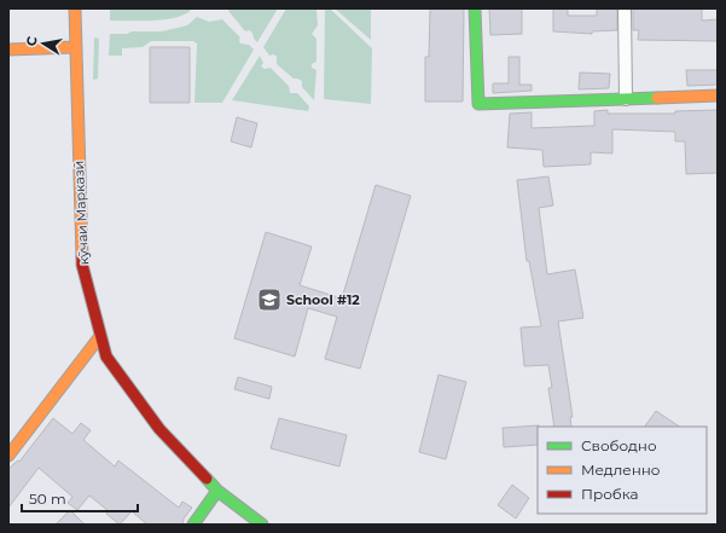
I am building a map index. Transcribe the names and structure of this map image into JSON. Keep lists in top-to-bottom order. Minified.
{"streets":{"street":["кӯчаи Марказӣ"]},"places":{"school or university":["School #12"]},"legend":["Свободно","Медленно","Пробка"],"scale_bar":"50 m","north":"left"}
